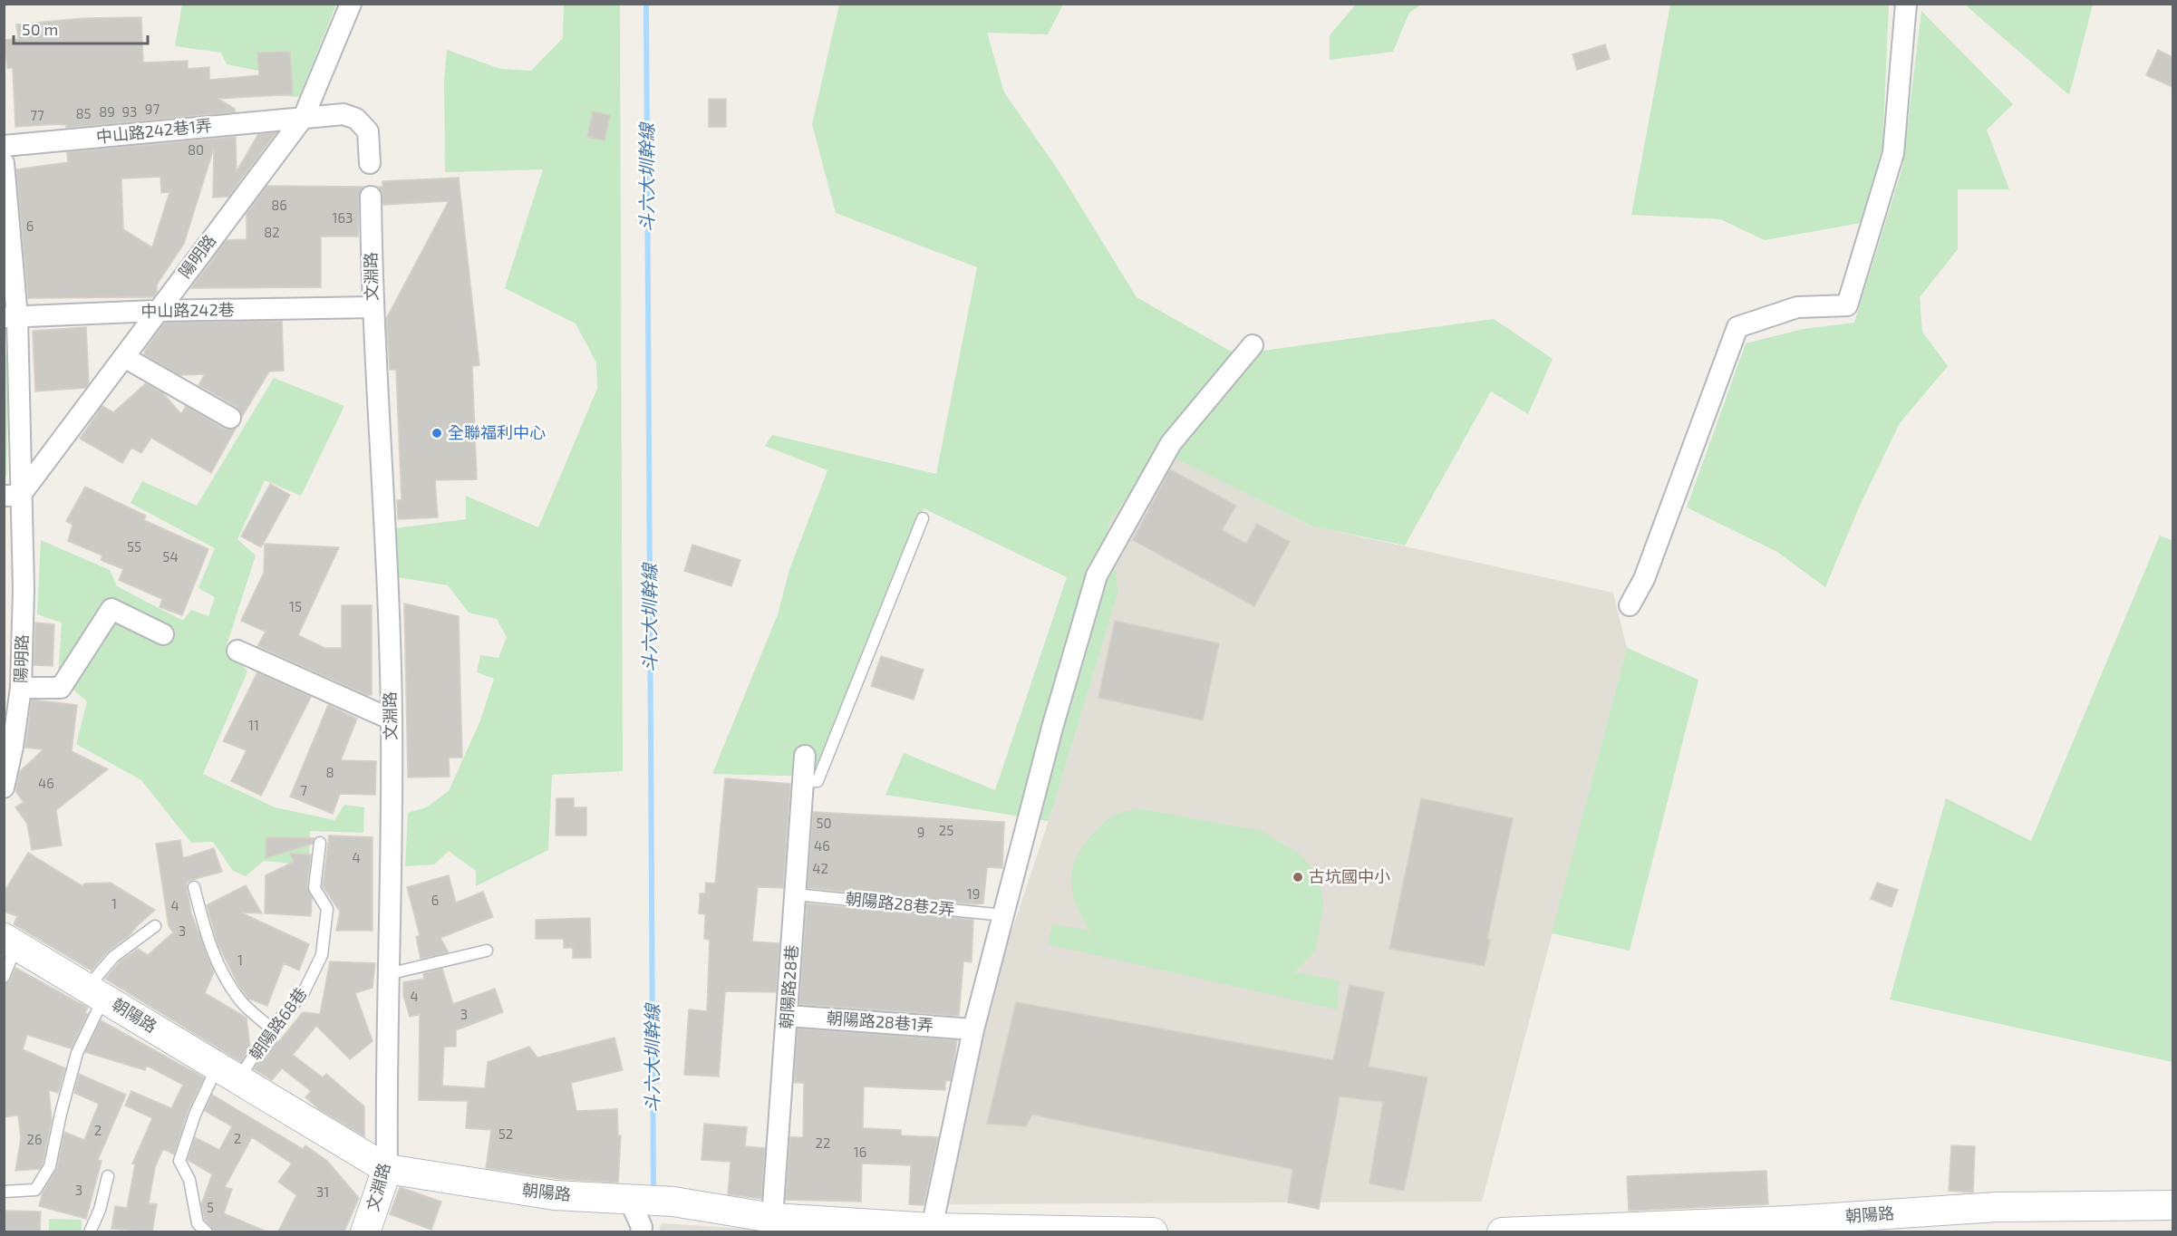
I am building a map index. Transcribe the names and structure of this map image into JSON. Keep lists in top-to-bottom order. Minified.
{"streets":{"main road":["文淵路","朝陽路"],"street":["中山路242巷1弄","陽明路","中山路242巷","朝陽路28巷","朝陽路28巷1弄"],"lane":["朝陽路28巷2弄","朝陽路68巷"]},"crossings":[["中山路242巷1弄","陽明路"],["陽明路","中山路242巷"],["文淵路","中山路242巷"],["文淵路","朝陽路"],["朝陽路28巷2弄","朝陽路28巷"],["朝陽路28巷","朝陽路"],["朝陽路28巷","朝陽路28巷1弄"],["朝陽路","朝陽路68巷"]],"water":["斗六大圳幹線"],"places":["全聯福利中心","古坑國中小"],"house_numbers":["97","89","93","85","77","80","86","163","6","82","55","54","15","11","8","46","7","50","25","9","46","4","42","19","6","1","4","3","1","4","3","2","52","2","26","22","16","3","31","5"],"scale_bar":"50 m"}
